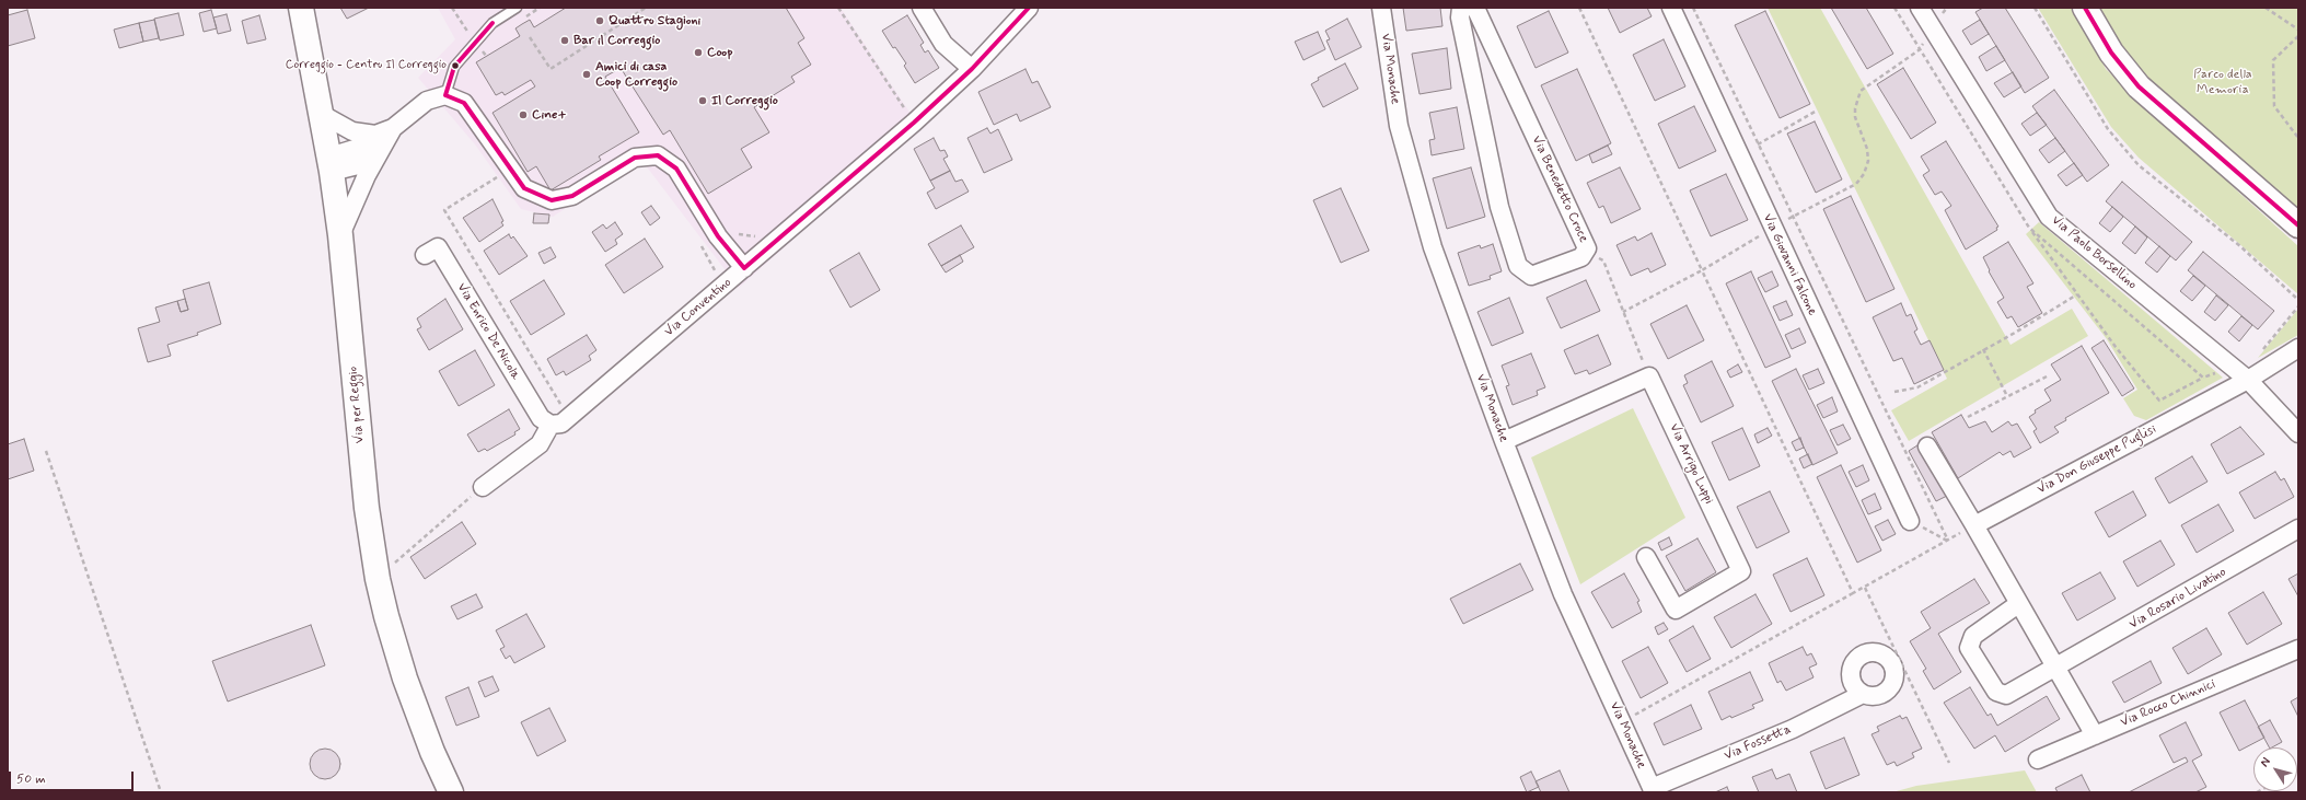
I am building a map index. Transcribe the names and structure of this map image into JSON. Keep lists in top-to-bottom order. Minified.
{"streets":{"main road":["Via per Reggio"],"street":["Via Monache","Via Benedetto Croce","Via Paolo Borsellino","Via Giovanni Falcone","Via Conventino","Via Enrico De Nicola","Via Don Giuseppe Puglisi","Via Arrigo Luppi","Via Rosario Livatino","Via Rocco Chinnici","Via Fossetta"]},"crossings":[["Via Monache","Via Fossetta"],["Via Paolo Borsellino","Via Don Giuseppe Puglisi"],["Via Conventino","Via Enrico De Nicola"]],"parks":["Parco della Memoria"],"places":["Quattro Stagioni","Bar il Correggio","Coop","Correggio - Centro Il Correggio","Amici di casa Coop Correggio","Il Correggio","Cine+"],"scale_bar":"50 m","north":"top left"}
